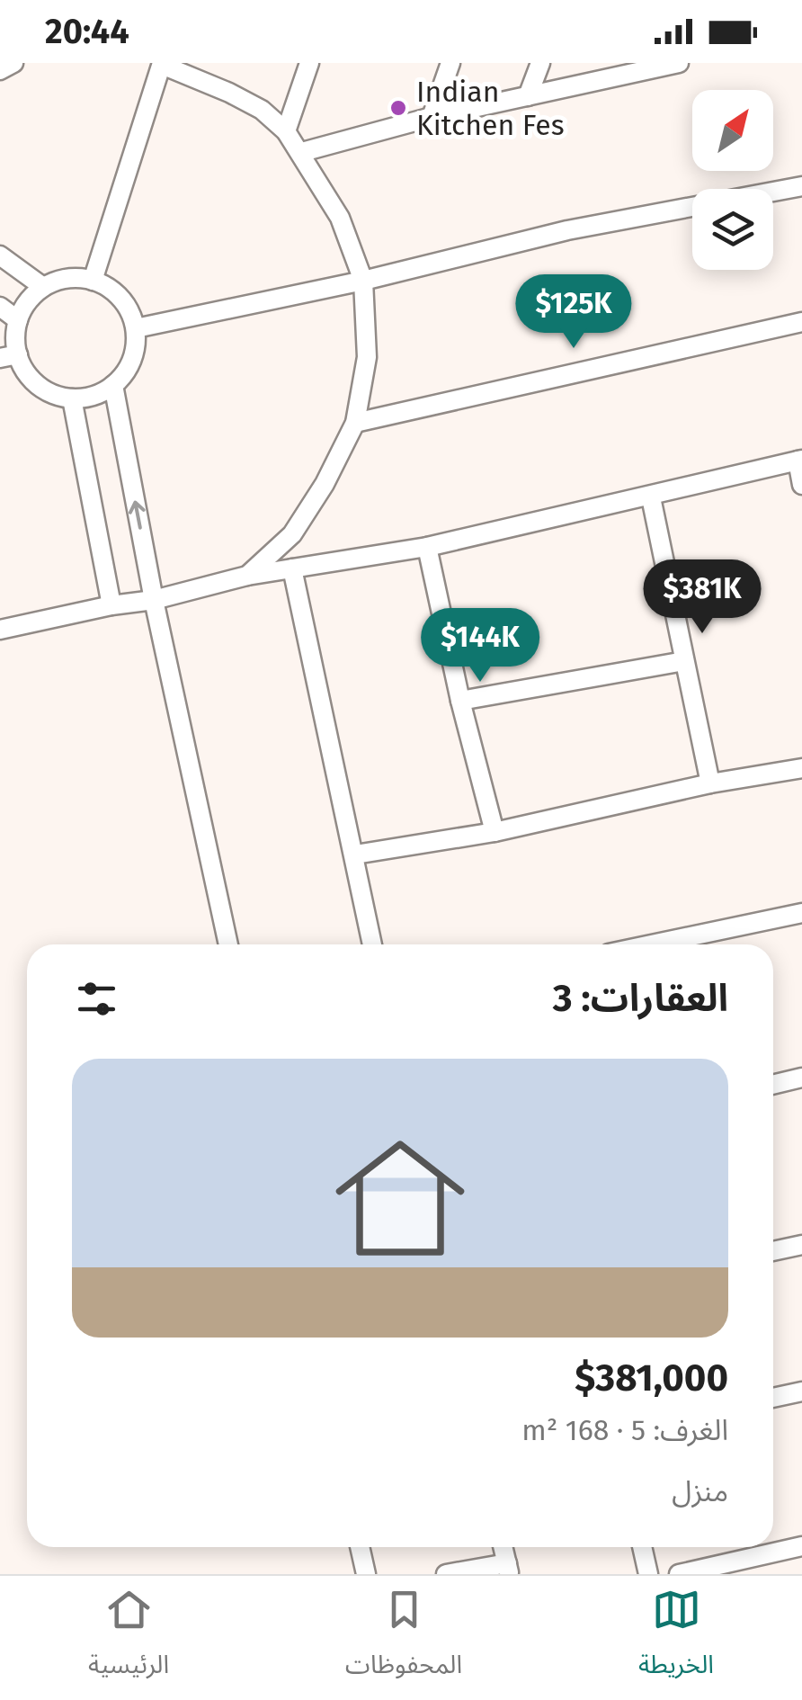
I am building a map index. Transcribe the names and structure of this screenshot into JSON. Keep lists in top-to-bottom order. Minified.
{"places":["Indian Kitchen Fes"],"north":"top right","page":{"status":"20:44","price":["$125K","$381K","$144K"],"heading":"العقارات: 3","list":[{"name":"$381,000","note":"الغرف: 5 · 168 m² · منزل"}],"tabs":["الخريطة","المحفوظات","الرئيسية"]}}
